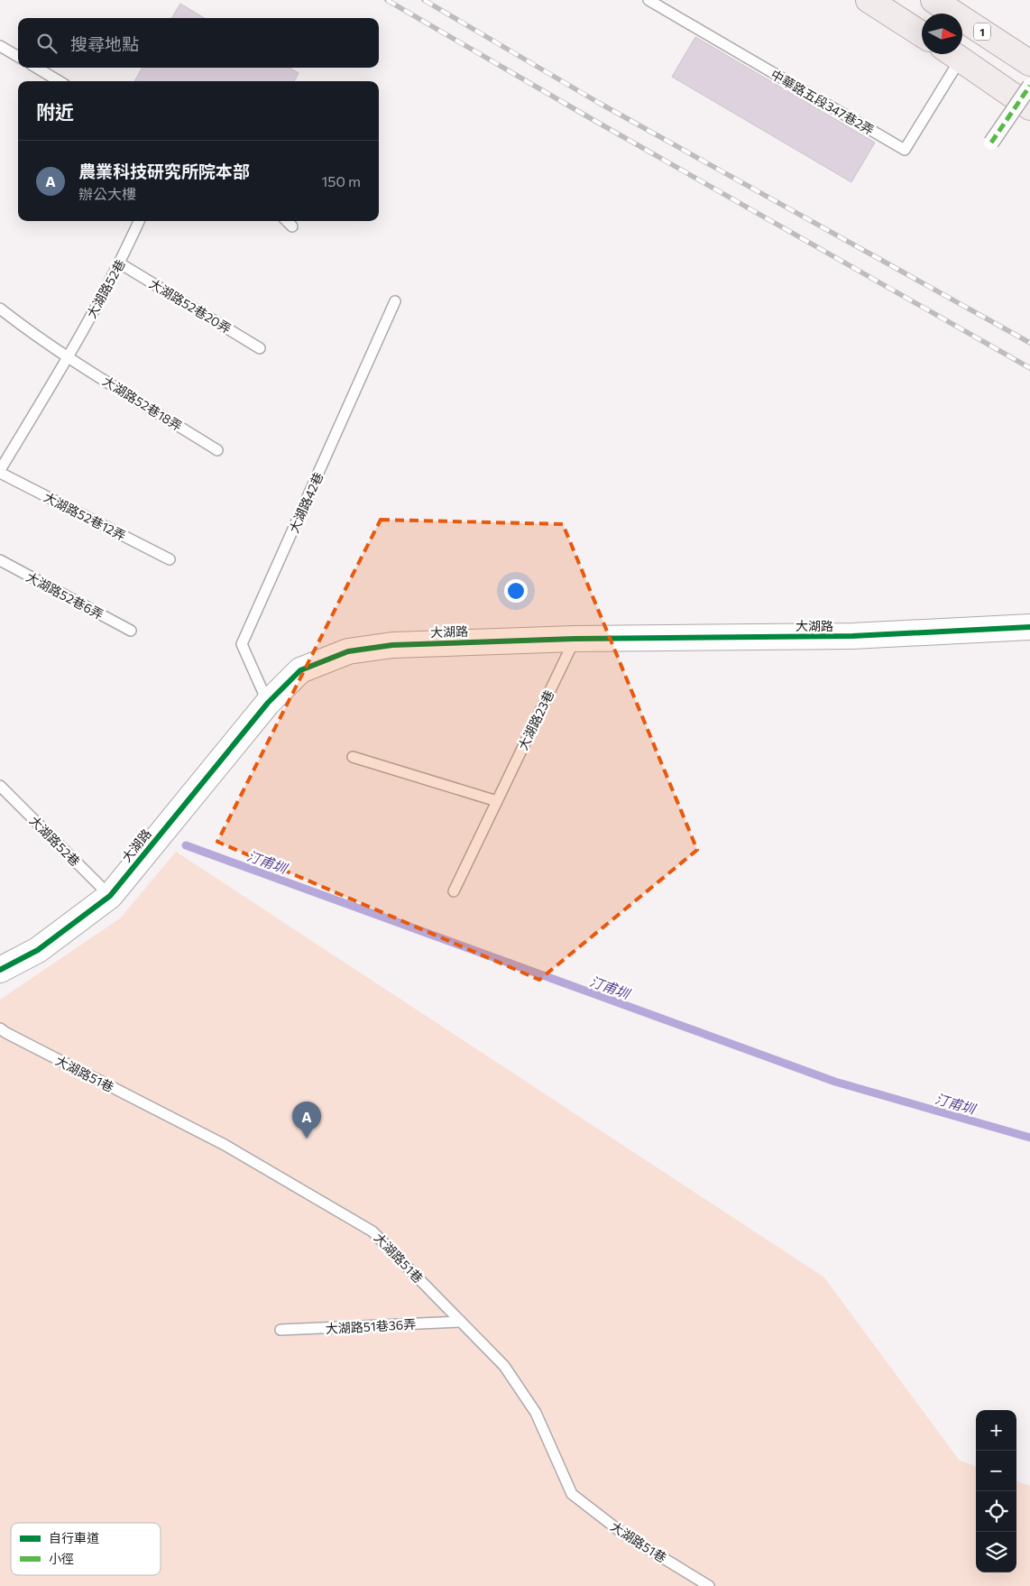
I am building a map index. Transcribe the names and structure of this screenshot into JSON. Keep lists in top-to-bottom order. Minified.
{"streets":{"main road":["1"],"street":["大湖路"],"lane":["中華路五段347巷2弄","大湖路52巷","大湖路52巷20弄","大湖路52巷18弄","大湖路42巷","大湖路52巷12弄","大湖路52巷6弄","大湖路23巷","大湖路51巷","大湖路51巷36弄"]},"crossings":[["大湖路52巷","大湖路52巷20弄"],["大湖路52巷","大湖路52巷18弄"],["大湖路52巷","大湖路52巷12弄"],["大湖路52巷","大湖路"],["大湖路42巷","大湖路"],["大湖路","大湖路23巷"],["大湖路51巷","大湖路51巷36弄"]],"water":["汀甫圳"],"legend":["自行車道","小徑"],"north":"right","page":{"search":"搜尋地點","heading":"附近","list":[{"mark":"A","name":"農業科技研究所院本部","note":"辦公大樓","value":"150 m"}],"pins":"A","map_buttons":["+","−"]}}
